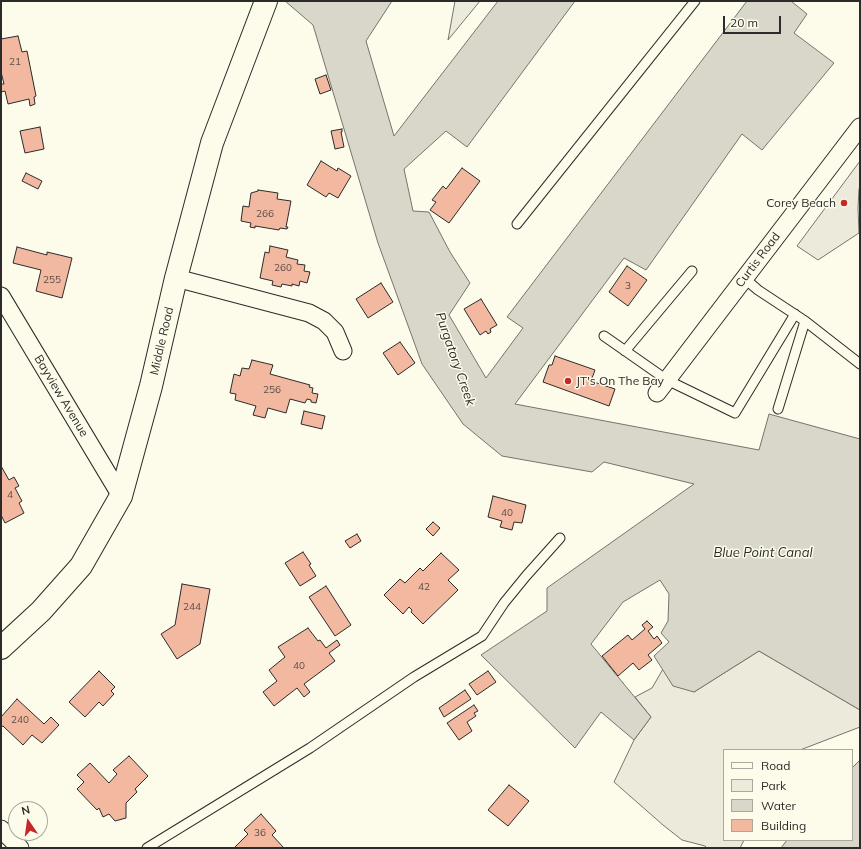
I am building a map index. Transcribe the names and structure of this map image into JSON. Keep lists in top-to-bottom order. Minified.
{"streets":{"main road":["Middle Road"],"street":["Curtis Road","Bayview Avenue"]},"crossings":[["Middle Road","Bayview Avenue"]],"water":["Purgatory Creek","Blue Point Canal"],"places":["Corey Beach","JT's On The Bay"],"house_numbers":["21","266","260","255","3","256","4","40","42","244","40","240","36"],"legend":["Road","Park","Water","Building"],"scale_bar":"20 m","north":"top"}
